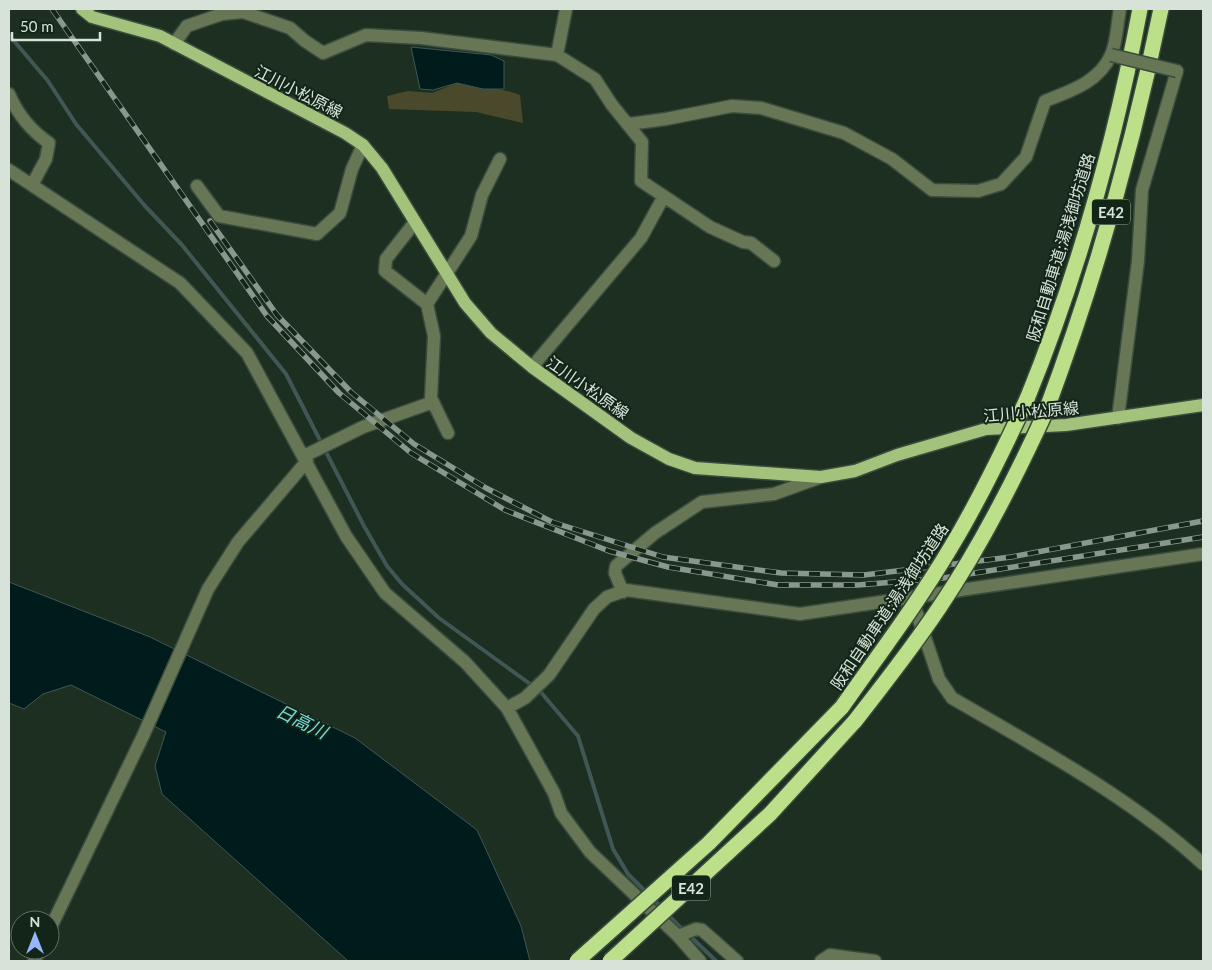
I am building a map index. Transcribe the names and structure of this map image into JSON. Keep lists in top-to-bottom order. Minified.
{"streets":{"highway":["E42","阪和自動車道;湯浅御坊道路"],"main road":["江川小松原線"]},"water":["日高川"],"scale_bar":"50 m","north":"top"}
